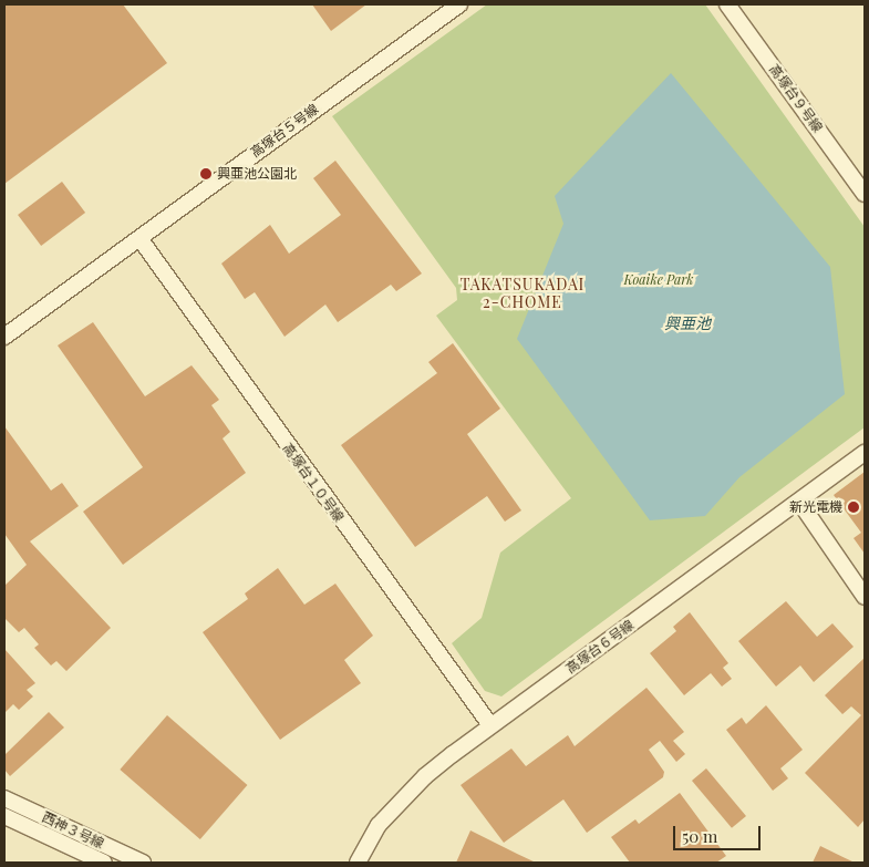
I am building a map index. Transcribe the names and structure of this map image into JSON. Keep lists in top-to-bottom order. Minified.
{"streets":{"street":["高塚台９号線","高塚台５号線","高塚台１０号線","高塚台６号線","西神３号線"]},"crossings":[["高塚台５号線","高塚台１０号線"],["高塚台１０号線","高塚台６号線"]],"districts":["TAKATSUKADAI 2-CHOME"],"water":["興亜池"],"parks":["Koaike Park"],"places":["興亜池公園北","新光電機"],"scale_bar":"50 m"}
